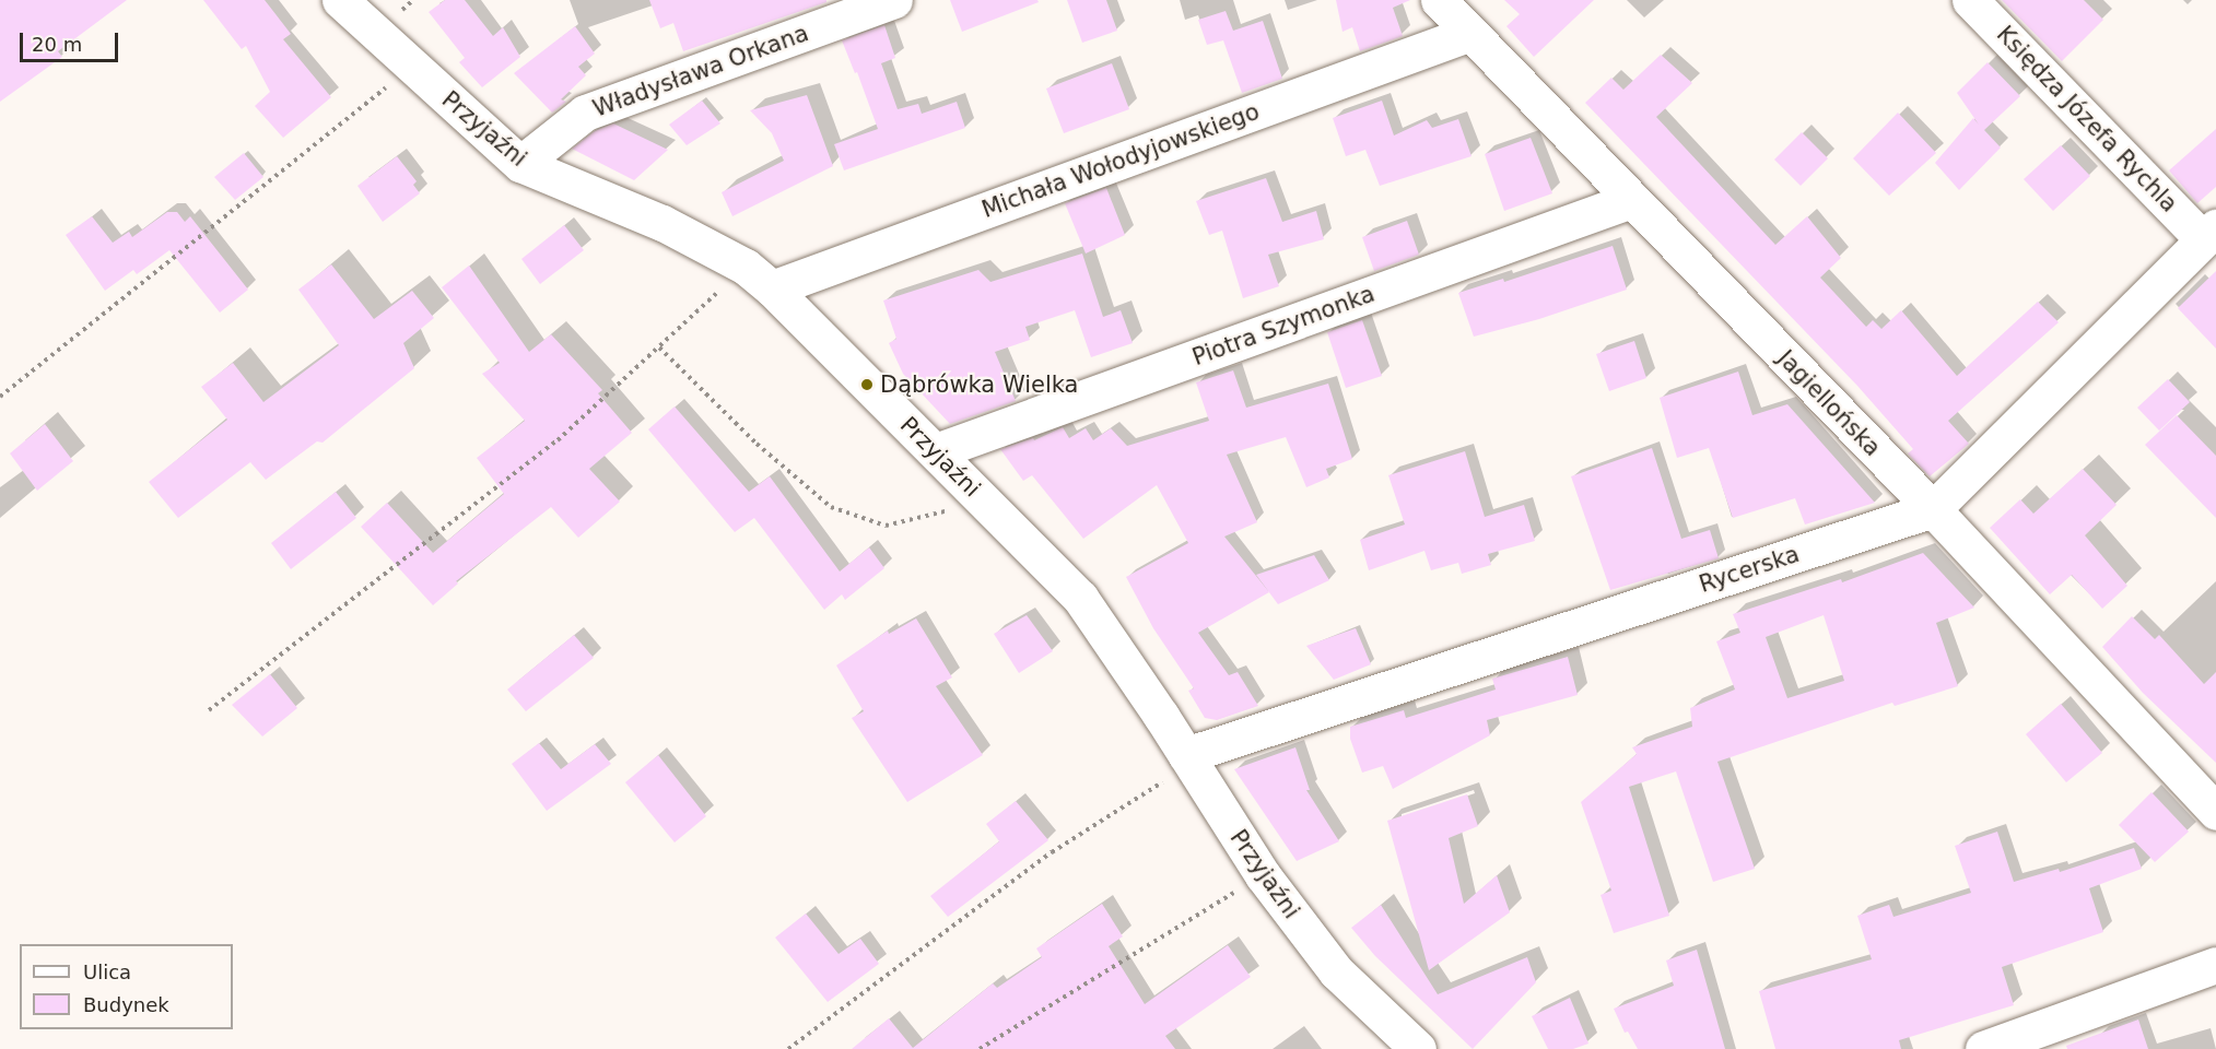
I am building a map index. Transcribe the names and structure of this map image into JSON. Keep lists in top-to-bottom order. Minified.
{"streets":{"street":["Władysława Orkana","Księdza Józefa Rychla","Przyjaźni","Michała Wołodyjowskiego","Piotra Szymonka","Jagiellońska","Rycerska"]},"crossings":[["Władysława Orkana","Przyjaźni"],["Księdza Józefa Rychla","Rycerska"],["Przyjaźni","Michała Wołodyjowskiego"],["Przyjaźni","Piotra Szymonka"],["Przyjaźni","Rycerska"],["Michała Wołodyjowskiego","Jagiellońska"],["Piotra Szymonka","Jagiellońska"],["Jagiellońska","Rycerska"]],"places":["Dąbrówka Wielka"],"legend":["Ulica","Budynek"],"scale_bar":"20 m"}
